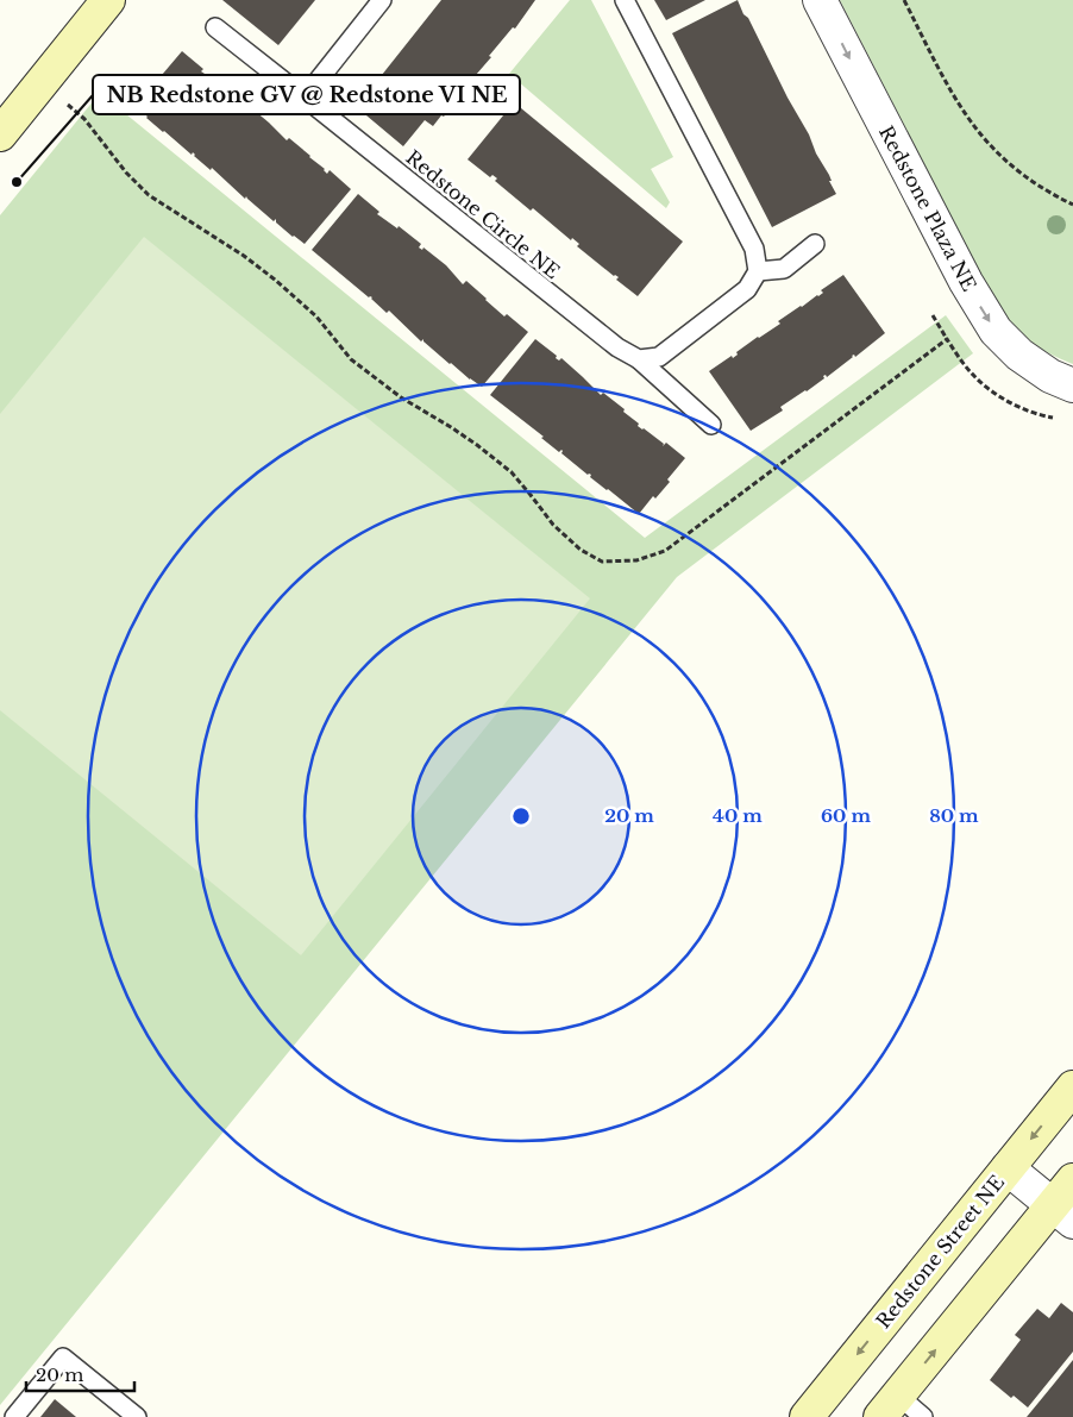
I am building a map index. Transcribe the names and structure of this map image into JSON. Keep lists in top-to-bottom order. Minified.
{"streets":{"street":["Redstone Plaza NE","Redstone Street NE"],"lane":["Redstone Circle NE"]},"one_way":["Redstone Plaza NE"],"places":["NB Redstone GV @ Redstone VI NE"],"scale_bar":"20 m","rings":["20 m","40 m","60 m","80 m"]}
